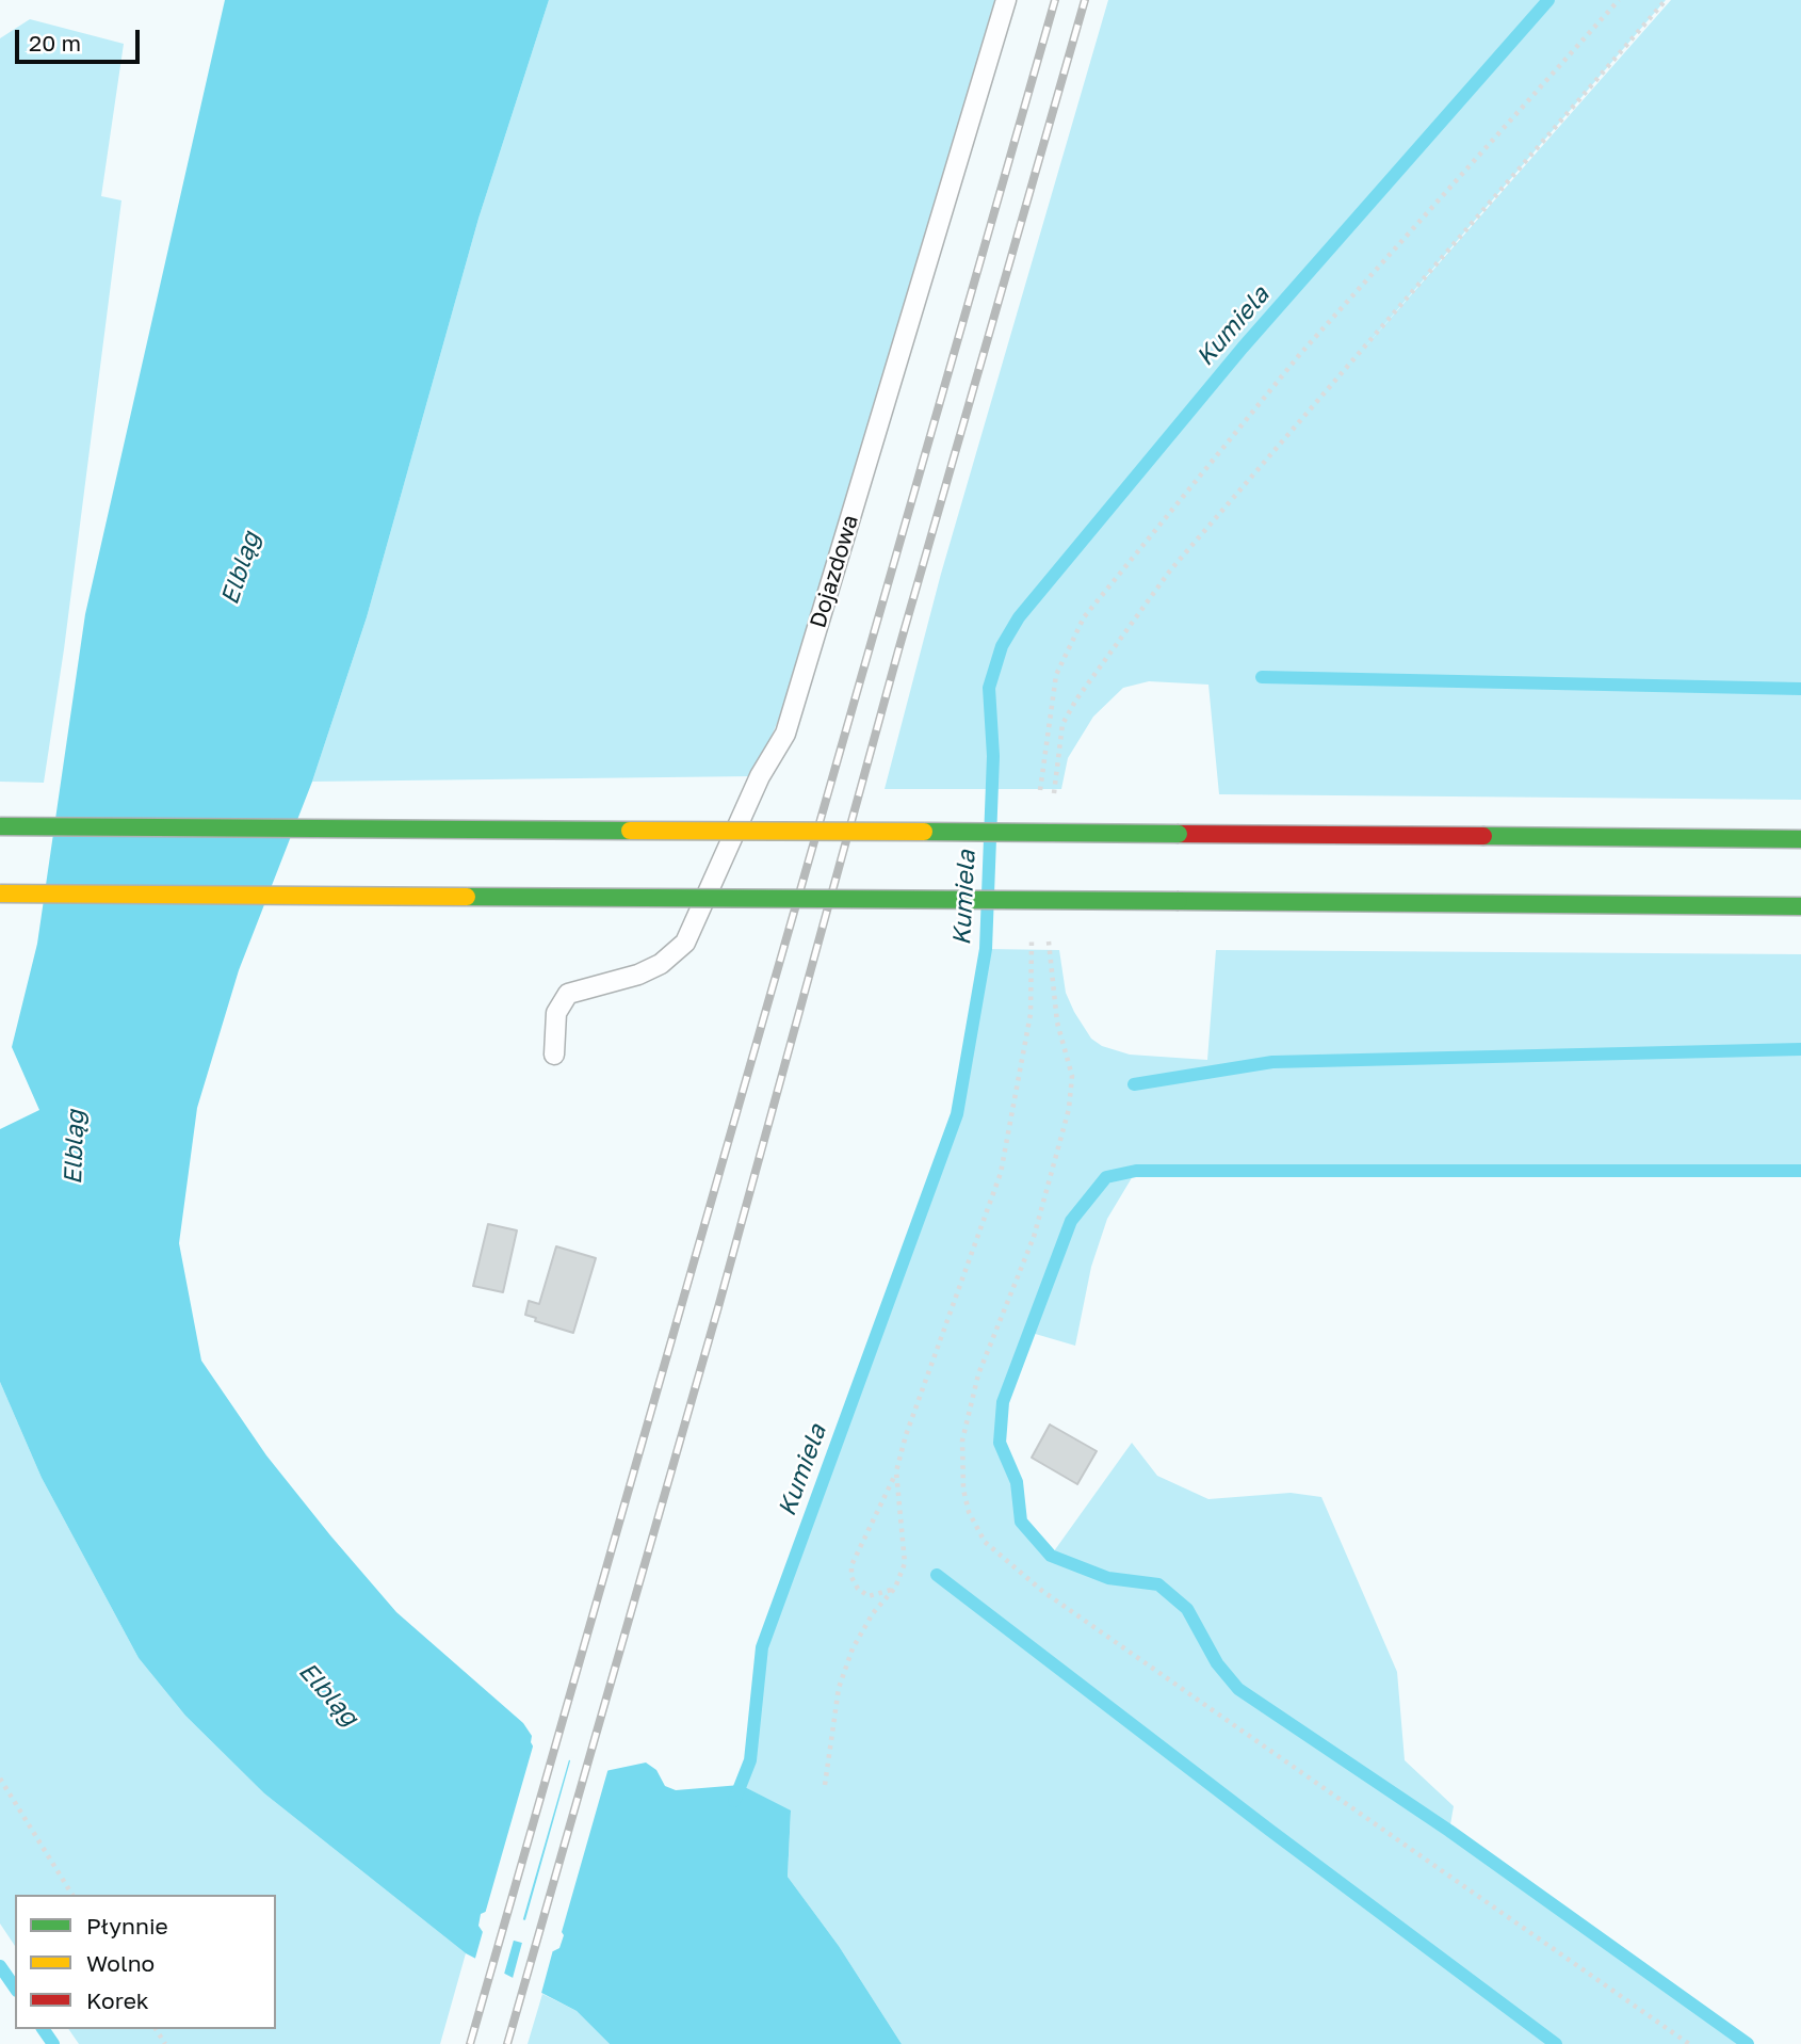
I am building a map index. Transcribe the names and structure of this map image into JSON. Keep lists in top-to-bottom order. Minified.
{"streets":{"lane":["Dojazdowa"]},"water":["Kumiela","Elbląg"],"legend":["Płynnie","Wolno","Korek"],"scale_bar":"20 m"}
